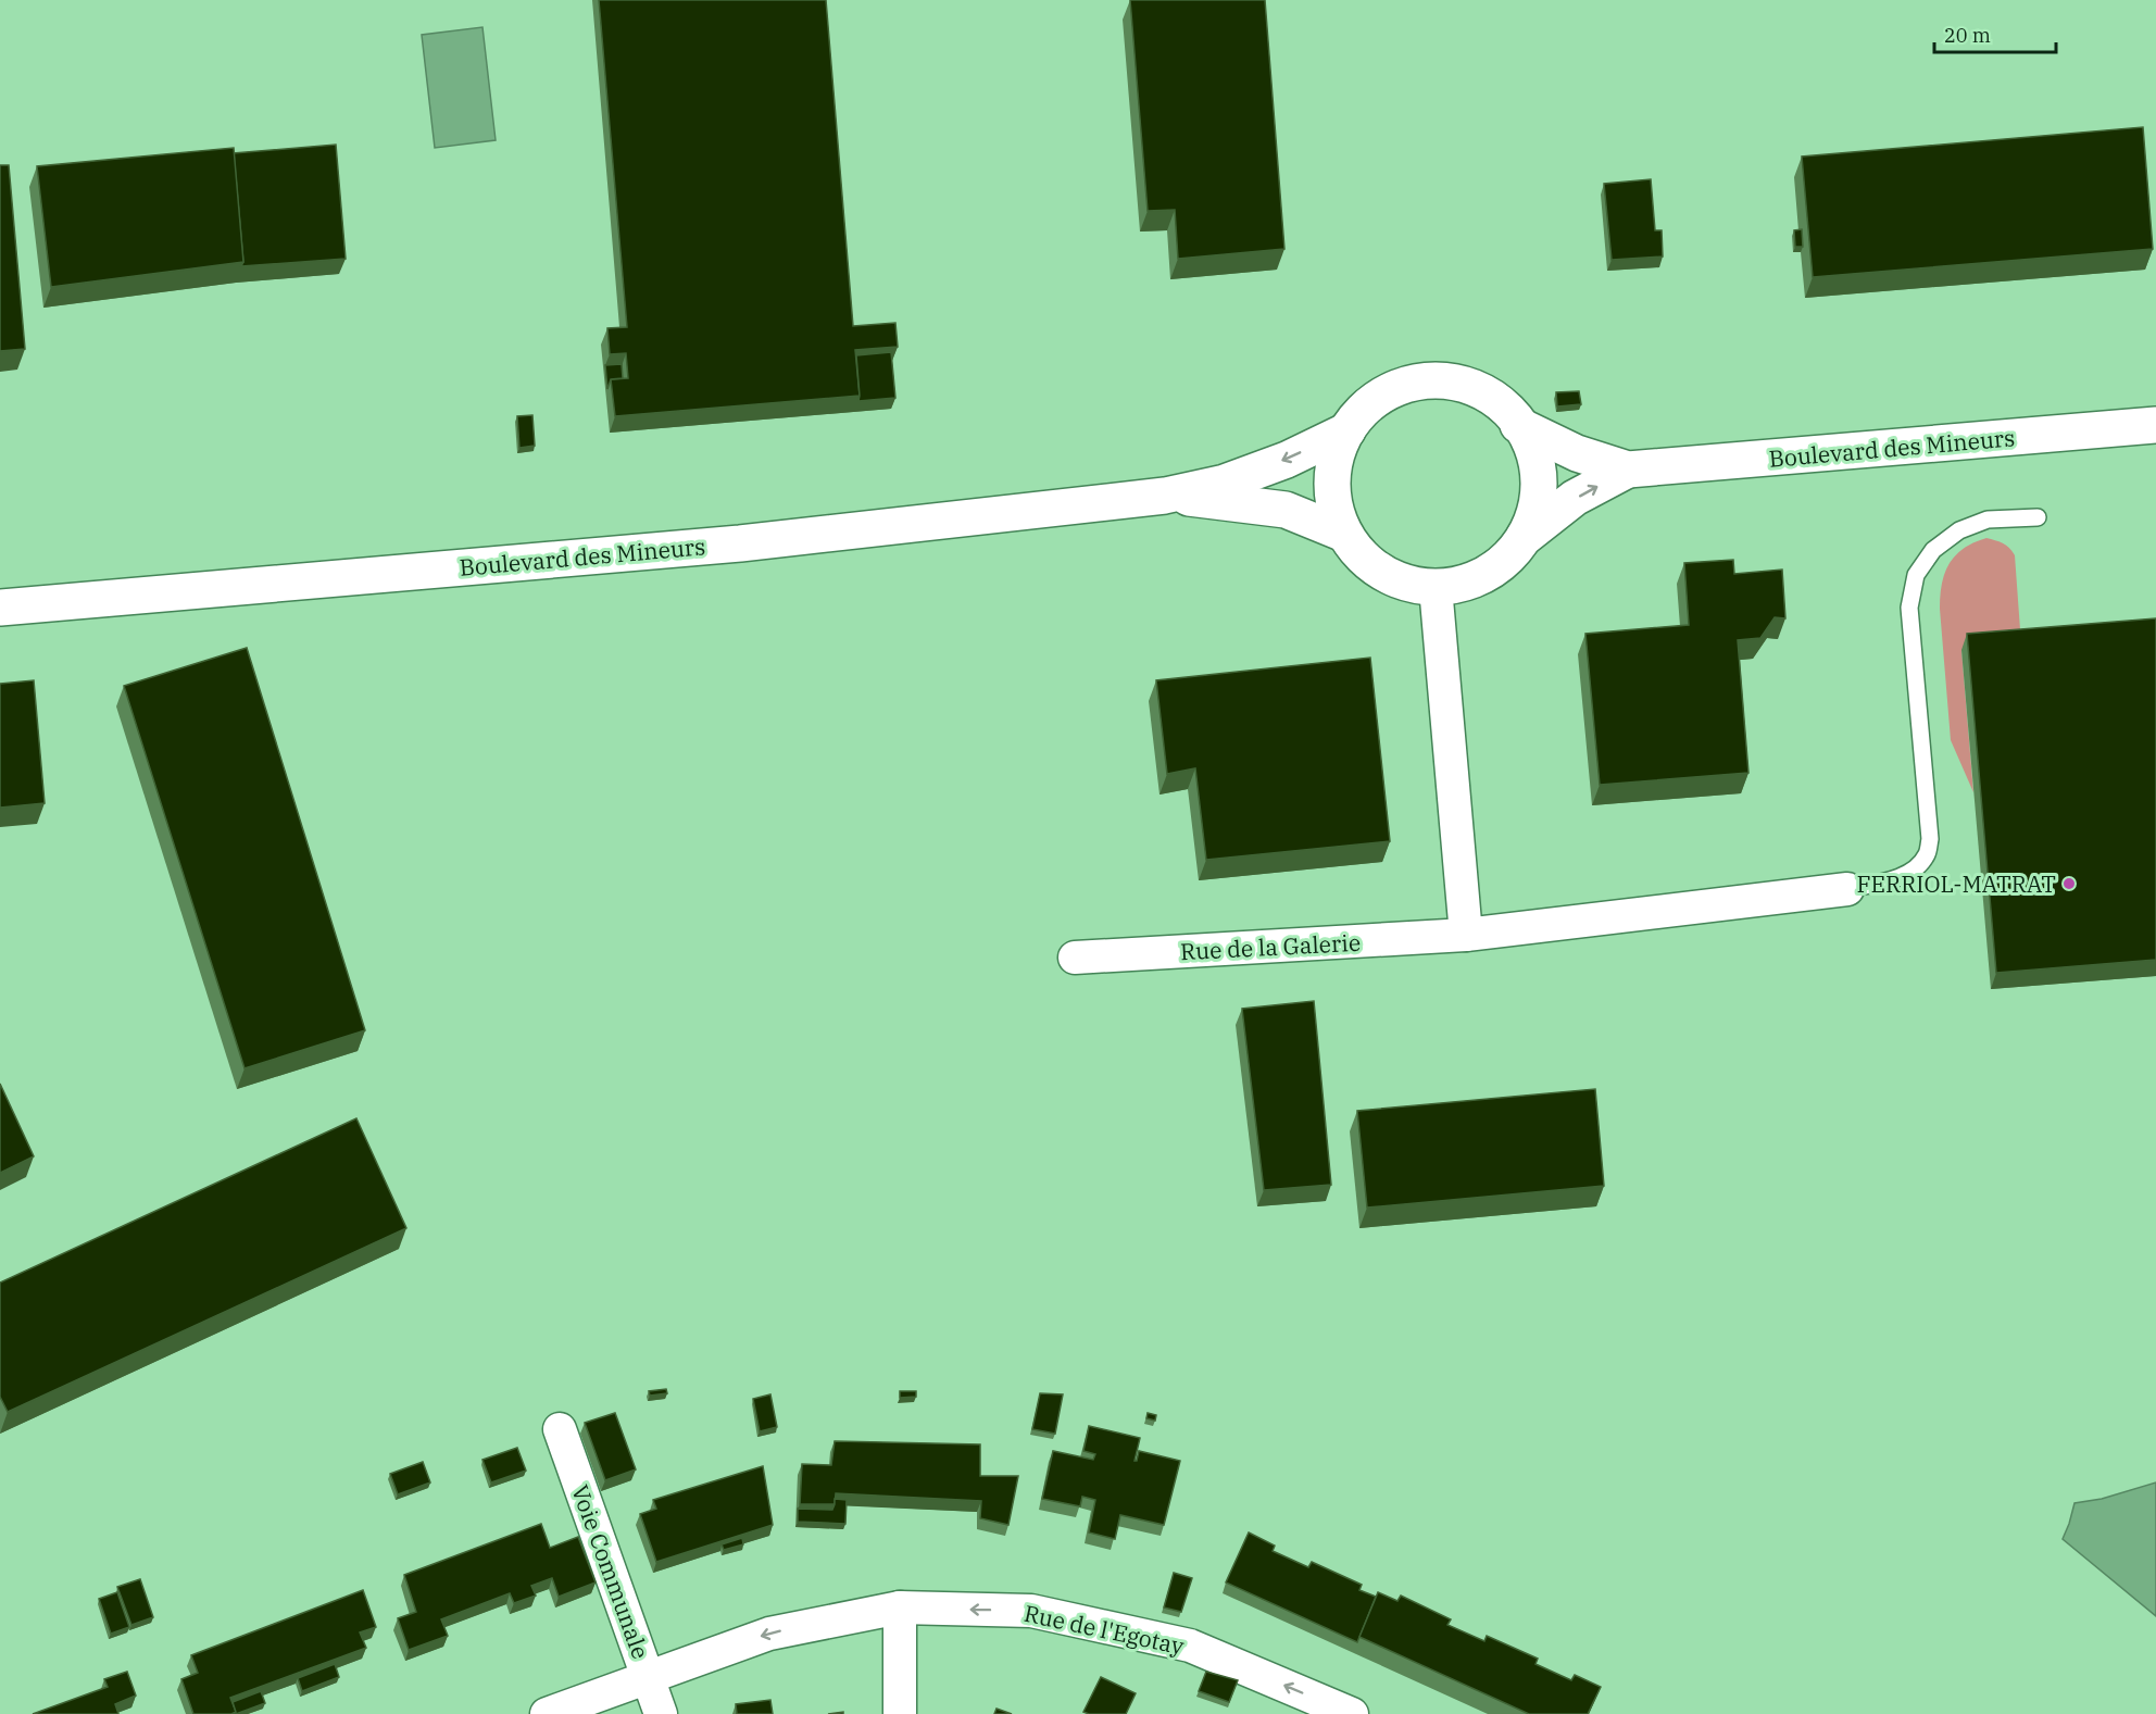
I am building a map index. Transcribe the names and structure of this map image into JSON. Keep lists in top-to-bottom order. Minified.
{"streets":{"street":["Boulevard des Mineurs","Rue de la Galerie","Voie Communale","Rue de l'Egotay"]},"crossings":[["Voie Communale","Rue de l'Egotay"]],"one_way":["Rue de l'Egotay"],"places":["FERRIOL-MATRAT"],"scale_bar":"20 m"}
